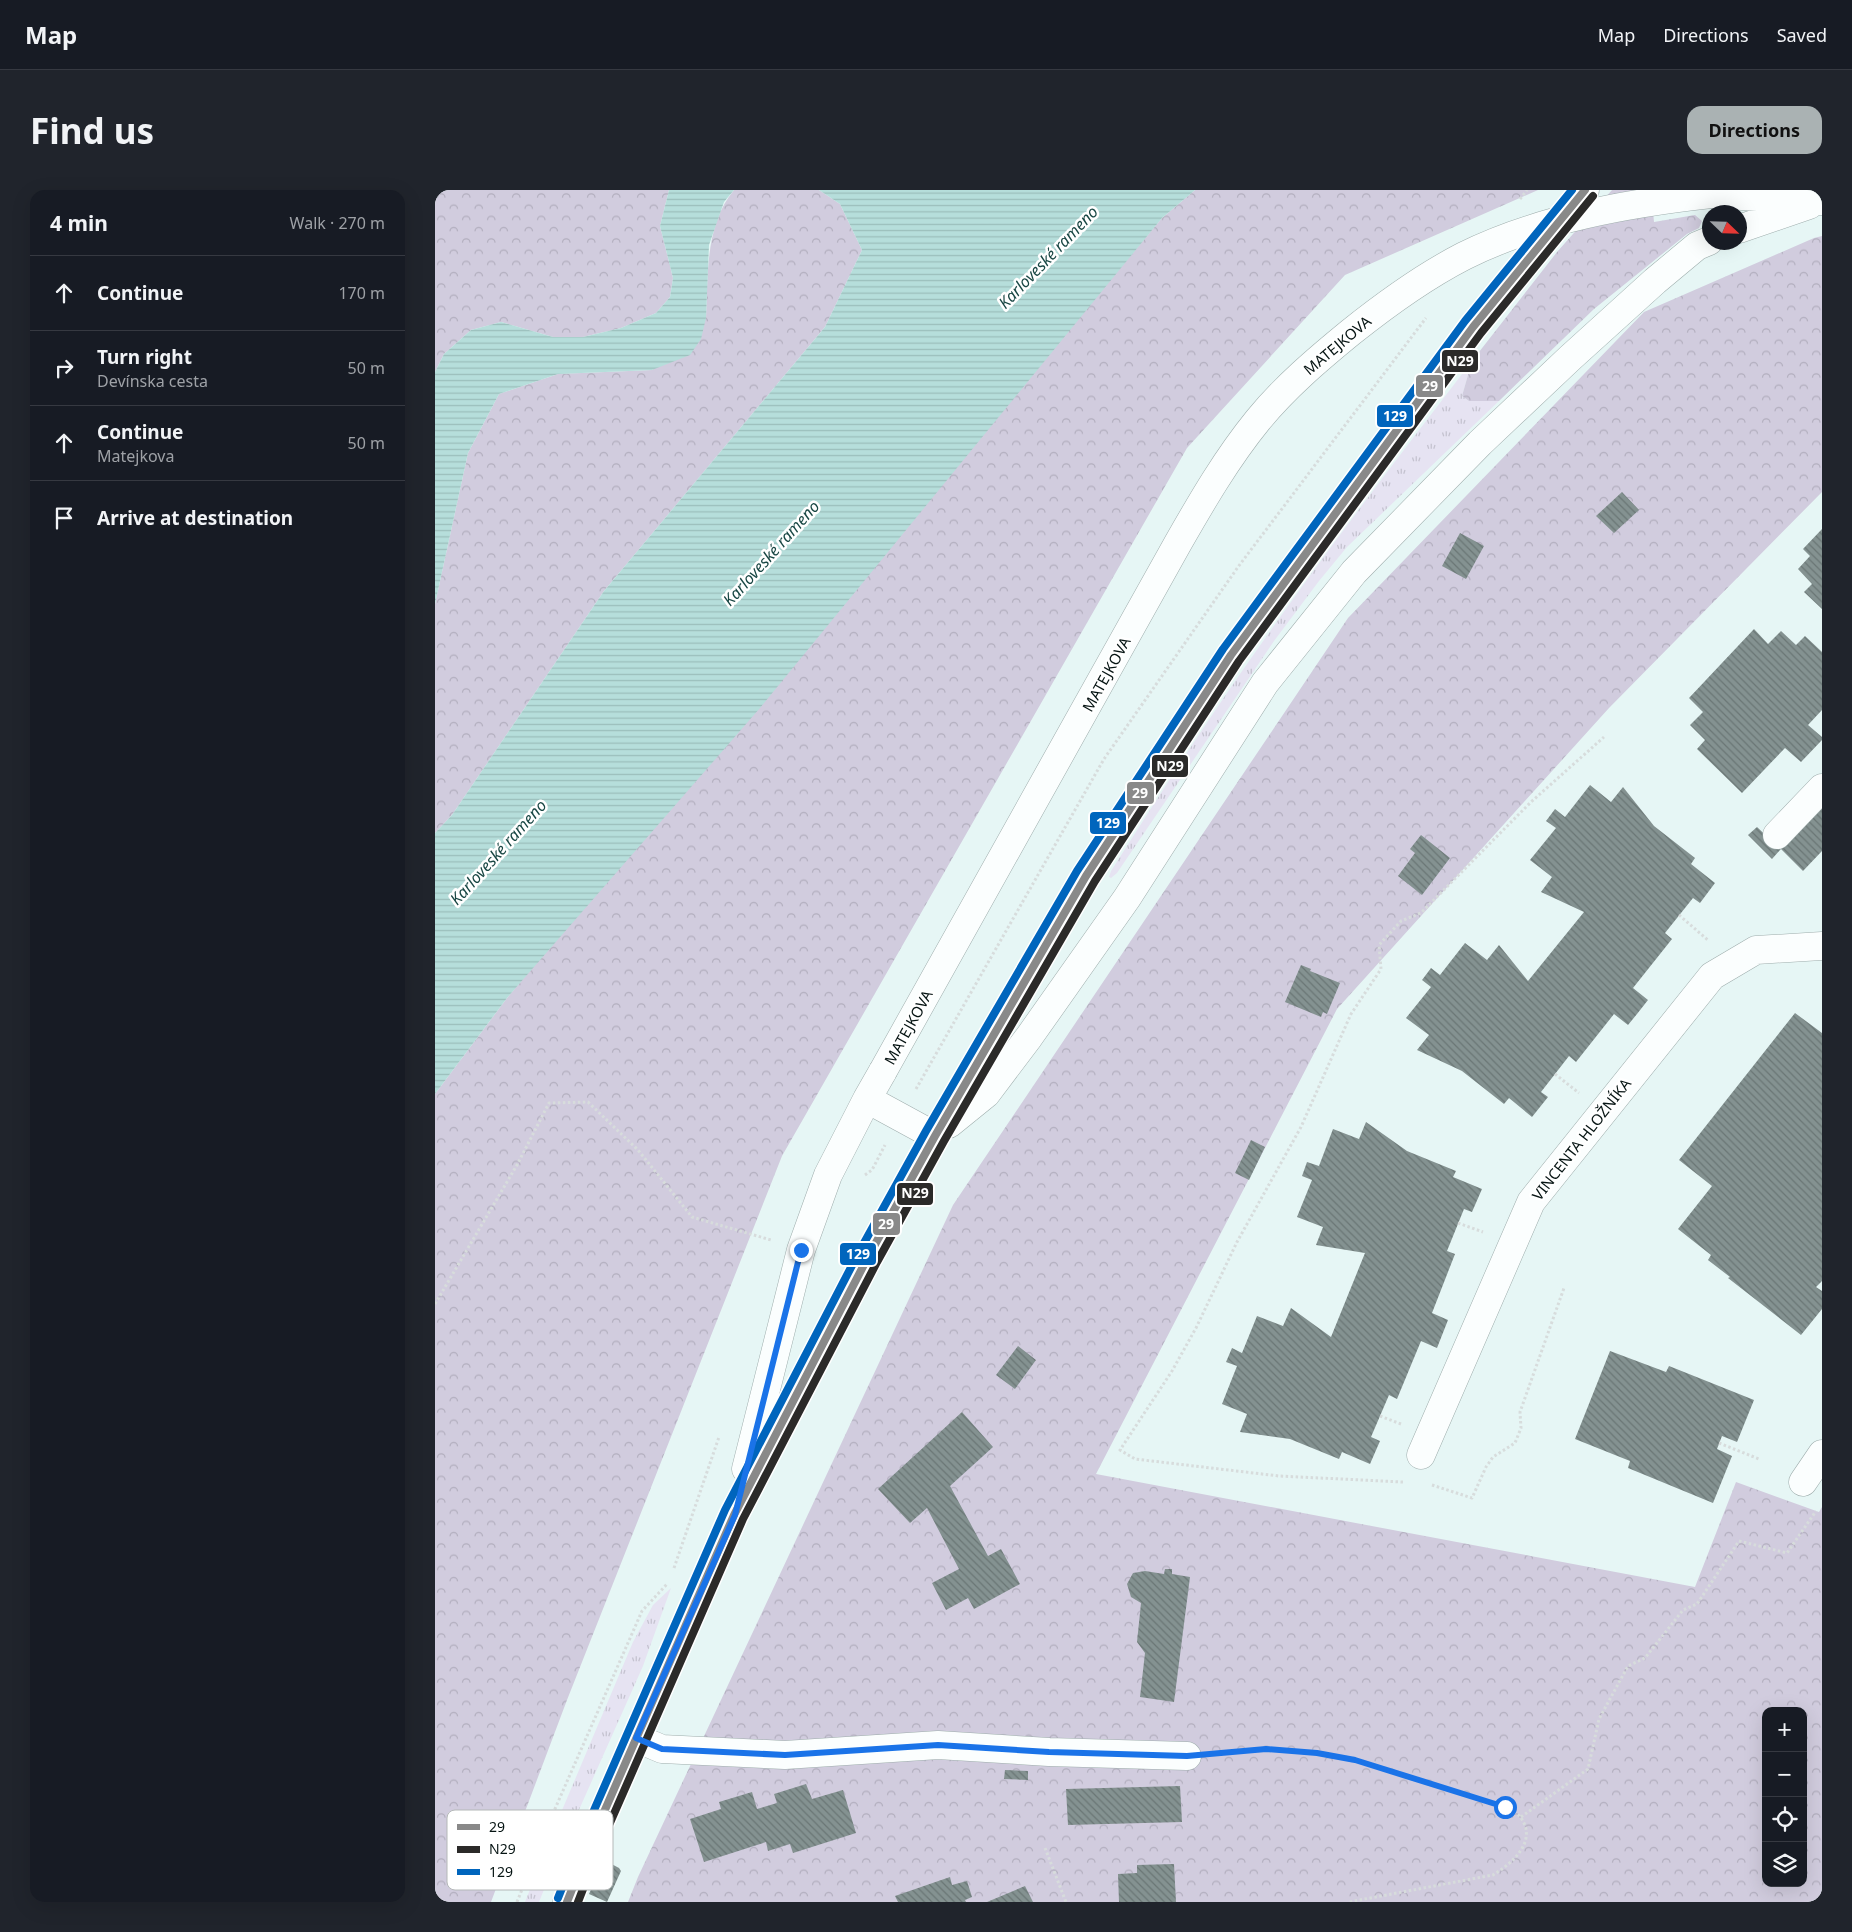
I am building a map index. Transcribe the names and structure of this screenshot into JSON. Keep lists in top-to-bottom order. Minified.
{"streets":{"street":["MATEJKOVA","VINCENTA HLOŽNÍKA"]},"water":["Karloveské rameno"],"lines":["transit line 29","transit line 129","transit line N29"],"legend":["29","N29","129"],"north":"bottom right","page":{"header":"Map","nav":["Map","Directions","Saved"],"buttons":"Directions","title":"Find us","heading":["4 min","Walk · 270 m"],"list":[["Continue","170 m"],["Turn right","Devínska cesta","50 m"],["Continue","Matejkova","50 m"],"Arrive at destination"],"map_buttons":["+","−"]}}
